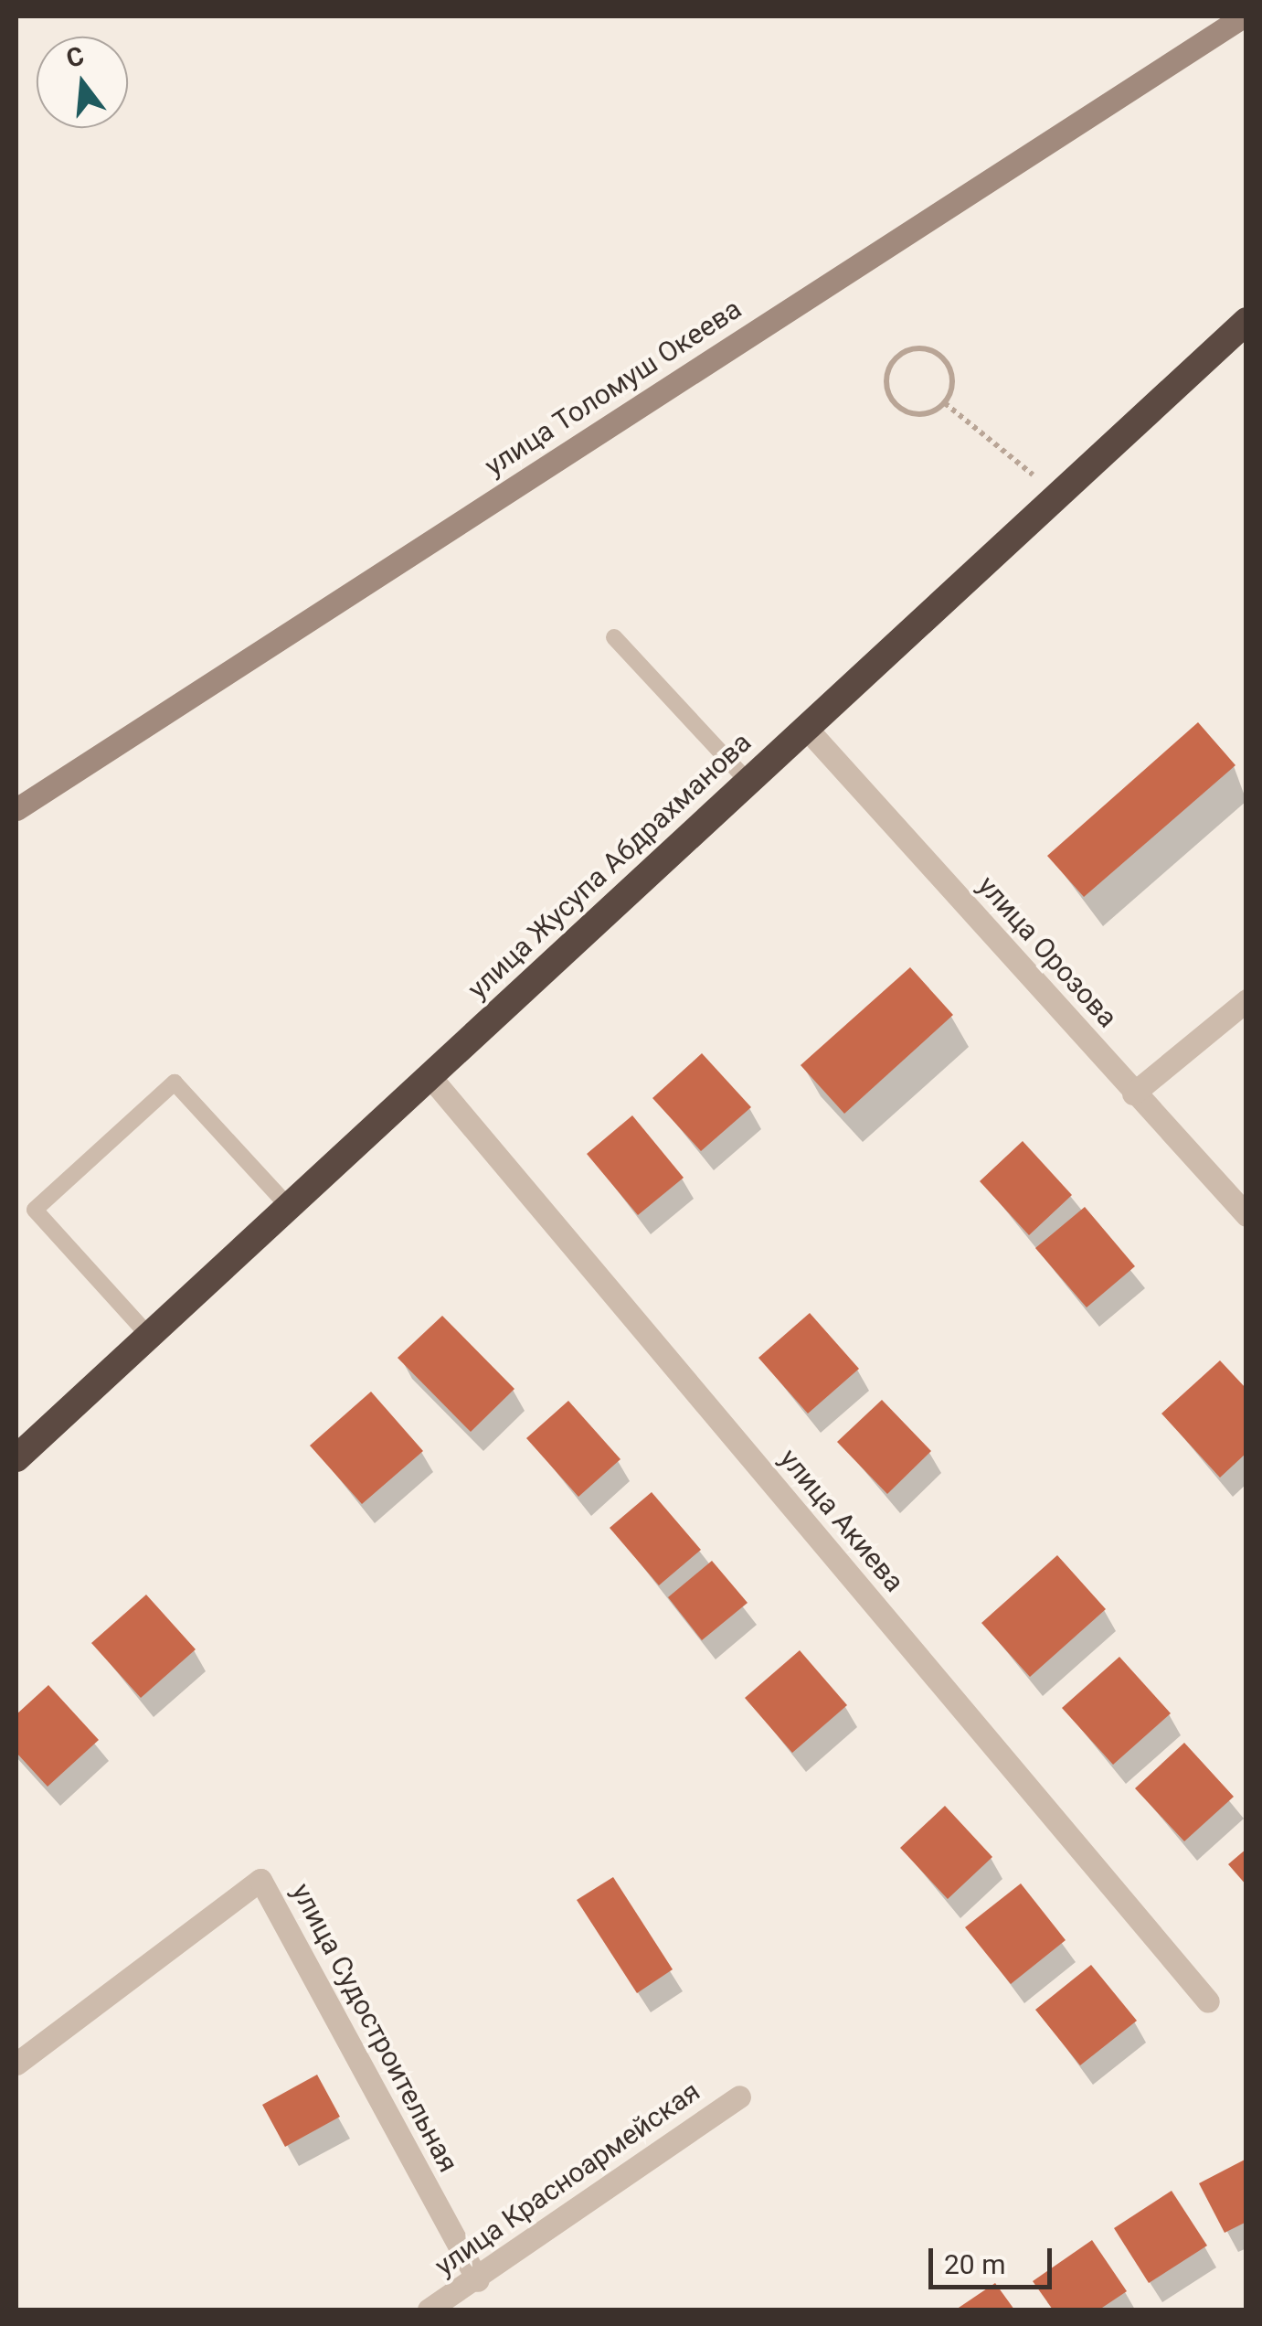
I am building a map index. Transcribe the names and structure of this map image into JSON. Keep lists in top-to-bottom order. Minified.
{"streets":{"highway":["улица Жусупа Абдрахманова"],"street":["улица Толомуш Океева","улица Орозова","улица Акиева","улица Судостроительная","улица Красноармейская"]},"crossings":[["улица Жусупа Абдрахманова","улица Орозова"],["улица Жусупа Абдрахманова","улица Акиева"],["улица Судостроительная","улица Красноармейская"]],"scale_bar":"20 m","north":"top"}
